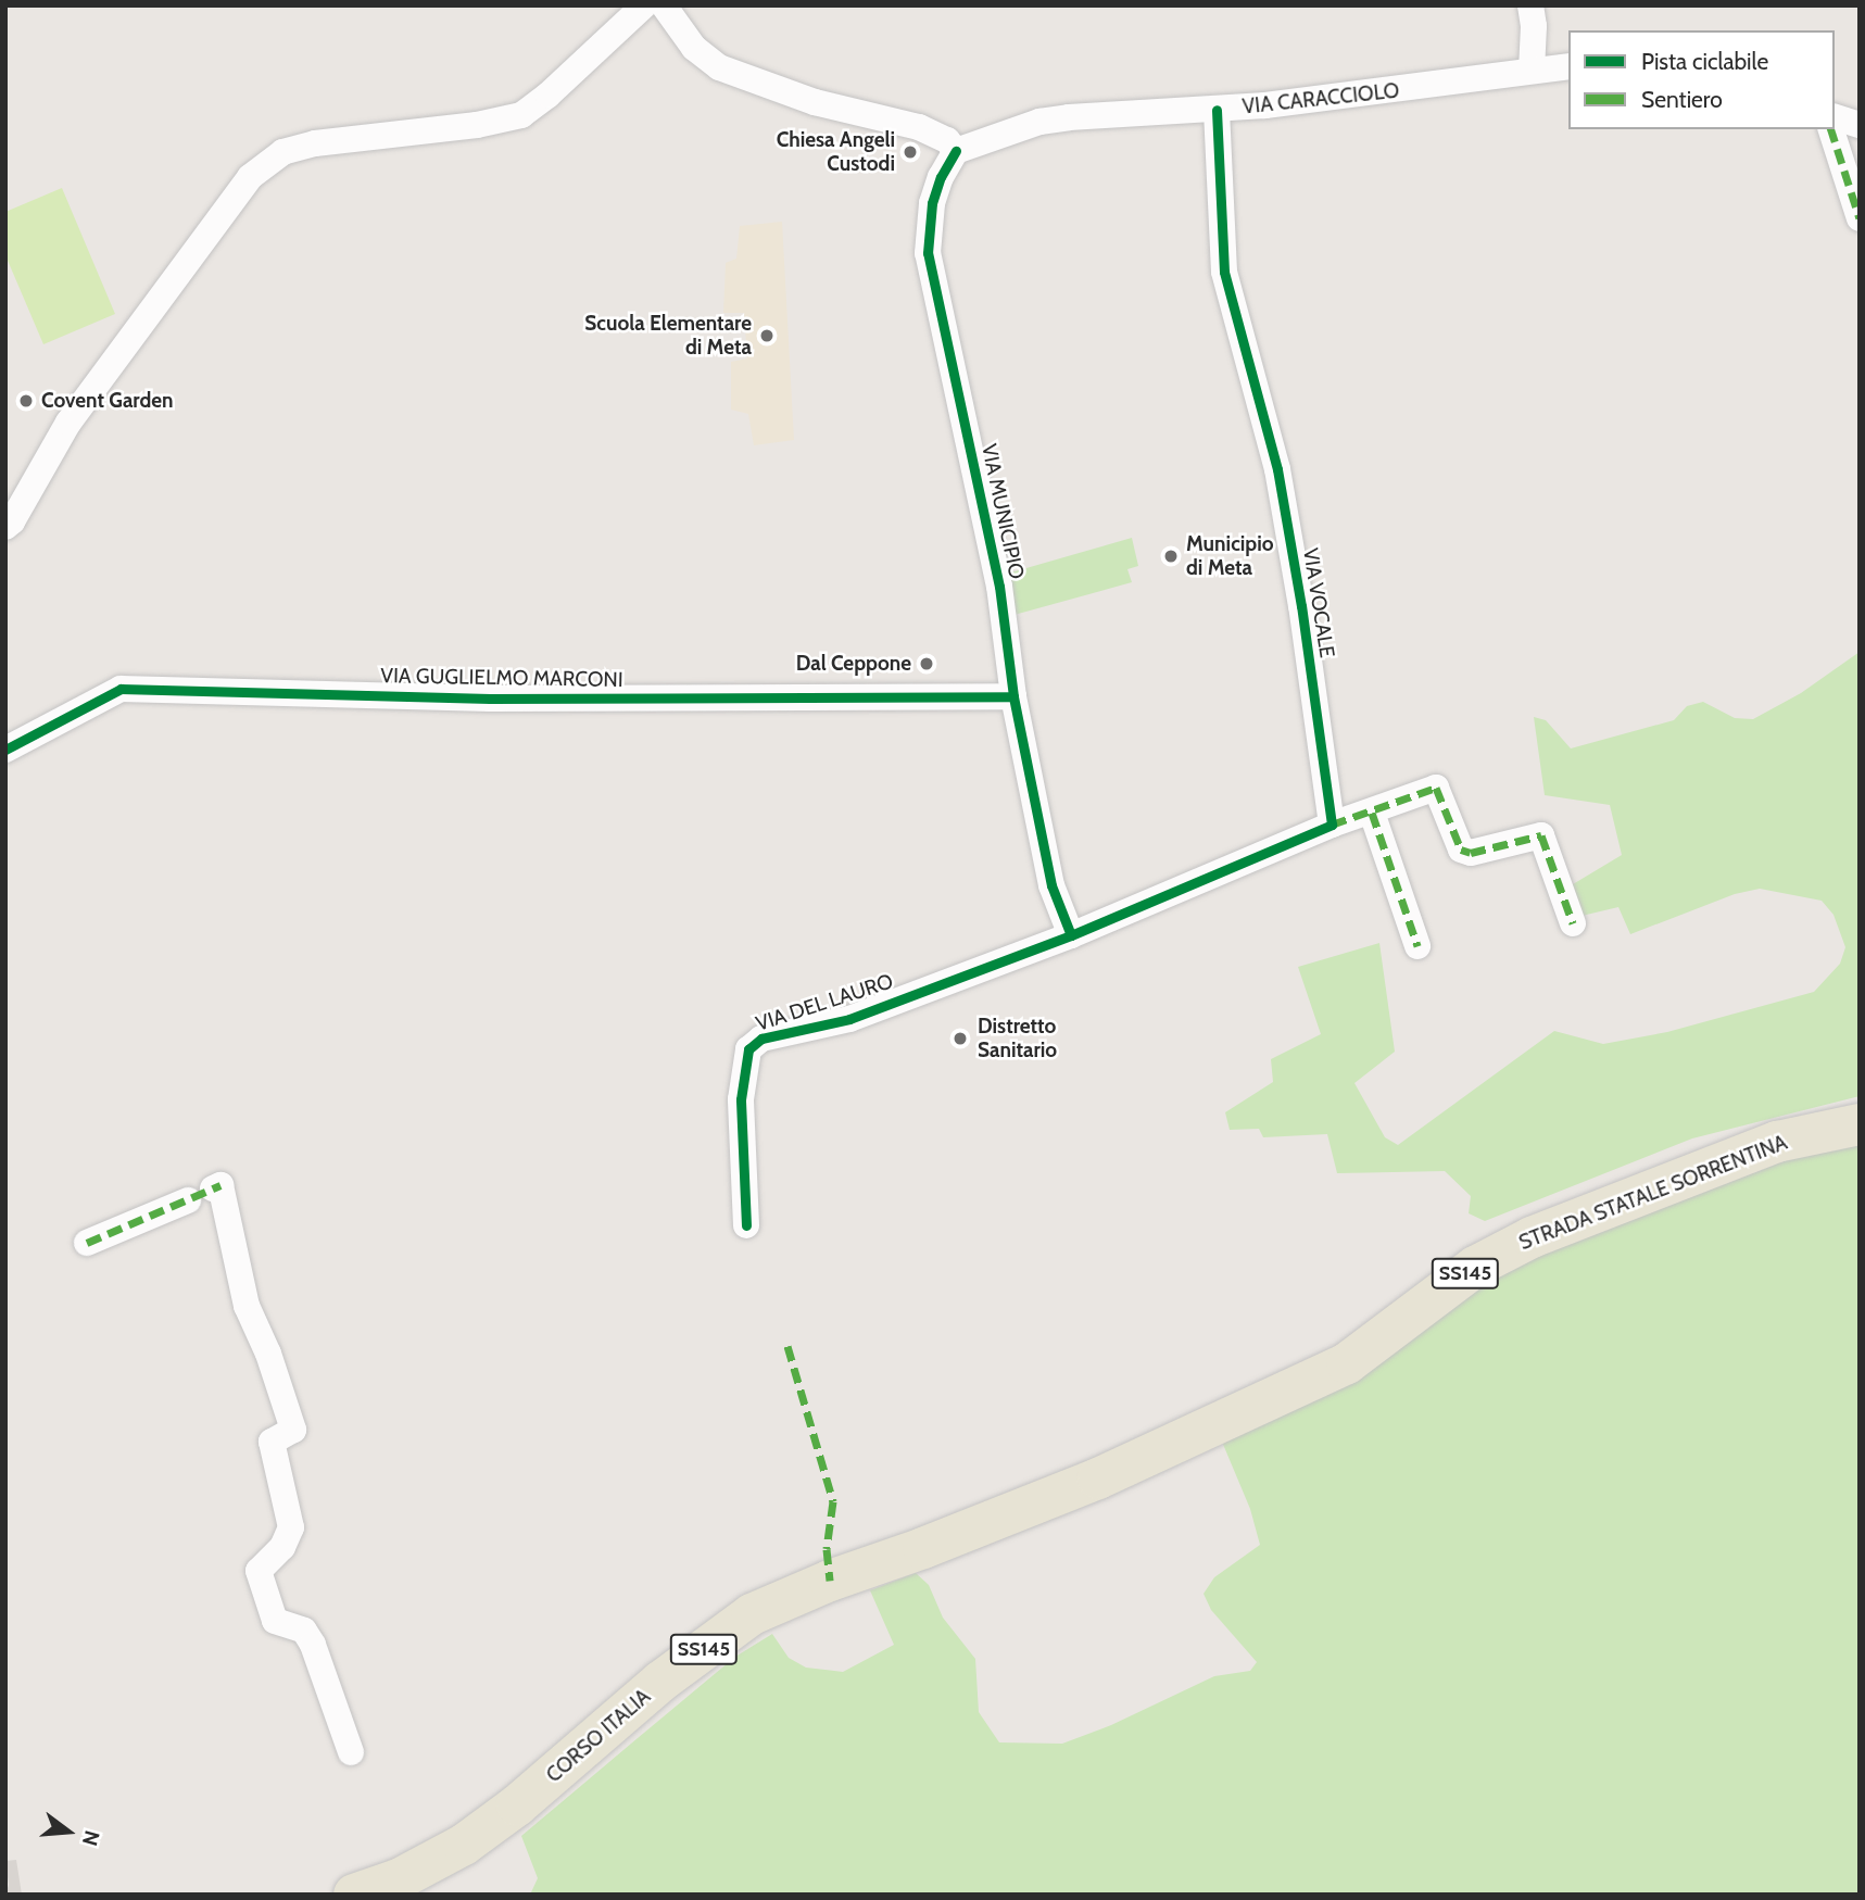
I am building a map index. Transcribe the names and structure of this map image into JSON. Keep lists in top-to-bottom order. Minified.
{"streets":{"main road":["STRADA STATALE SORRENTINA","SS145","CORSO ITALIA"],"street":["VIA CARACCIOLO","VIA MUNICIPIO","VIA VOCALE","VIA GUGLIELMO MARCONI","VIA DEL LAURO"]},"crossings":[["VIA CARACCIOLO","VIA MUNICIPIO"],["VIA CARACCIOLO","VIA VOCALE"],["VIA MUNICIPIO","VIA GUGLIELMO MARCONI"],["VIA MUNICIPIO","VIA DEL LAURO"],["STRADA STATALE SORRENTINA","CORSO ITALIA"]],"places":["Chiesa Angeli Custodi","Scuola Elementare di Meta","Covent Garden","Municipio di Meta","Dal Ceppone","Distretto Sanitario"],"legend":["Pista ciclabile","Sentiero"],"north":"right"}
